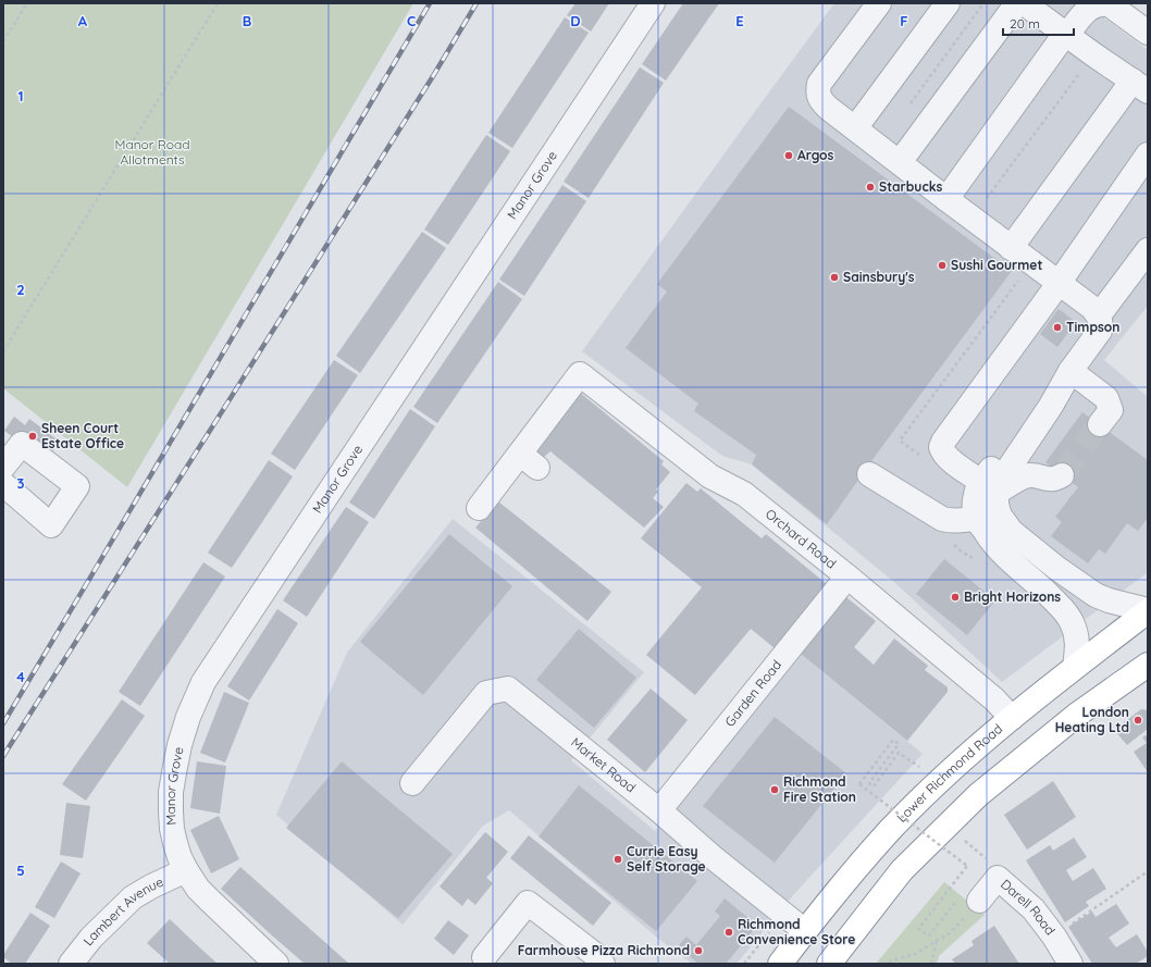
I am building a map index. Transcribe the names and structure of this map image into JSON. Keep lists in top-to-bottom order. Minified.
{"streets":{"highway":["Lower Richmond Road"],"street":["Manor Grove","Orchard Road","Garden Road","Market Road","Darell Road","Lambert Avenue"]},"crossings":[["Manor Grove","Lambert Avenue"],["Orchard Road","Garden Road"],["Orchard Road","Lower Richmond Road"],["Garden Road","Market Road"],["Market Road","Lower Richmond Road"]],"parks":["Manor Road Allotments"],"places":["Argos","Starbucks","Sushi Gourmet","Sainsbury's","Timpson","Sheen Court Estate Office","Bright Horizons","London Heating Ltd","Richmond Fire Station","Currie Easy Self Storage","Richmond Convenience Store","Farmhouse Pizza Richmond"],"scale_bar":"20 m","grid":{"columns":["A","B","C","D","E","F"],"rows":["1","2","3","4","5"]}}
